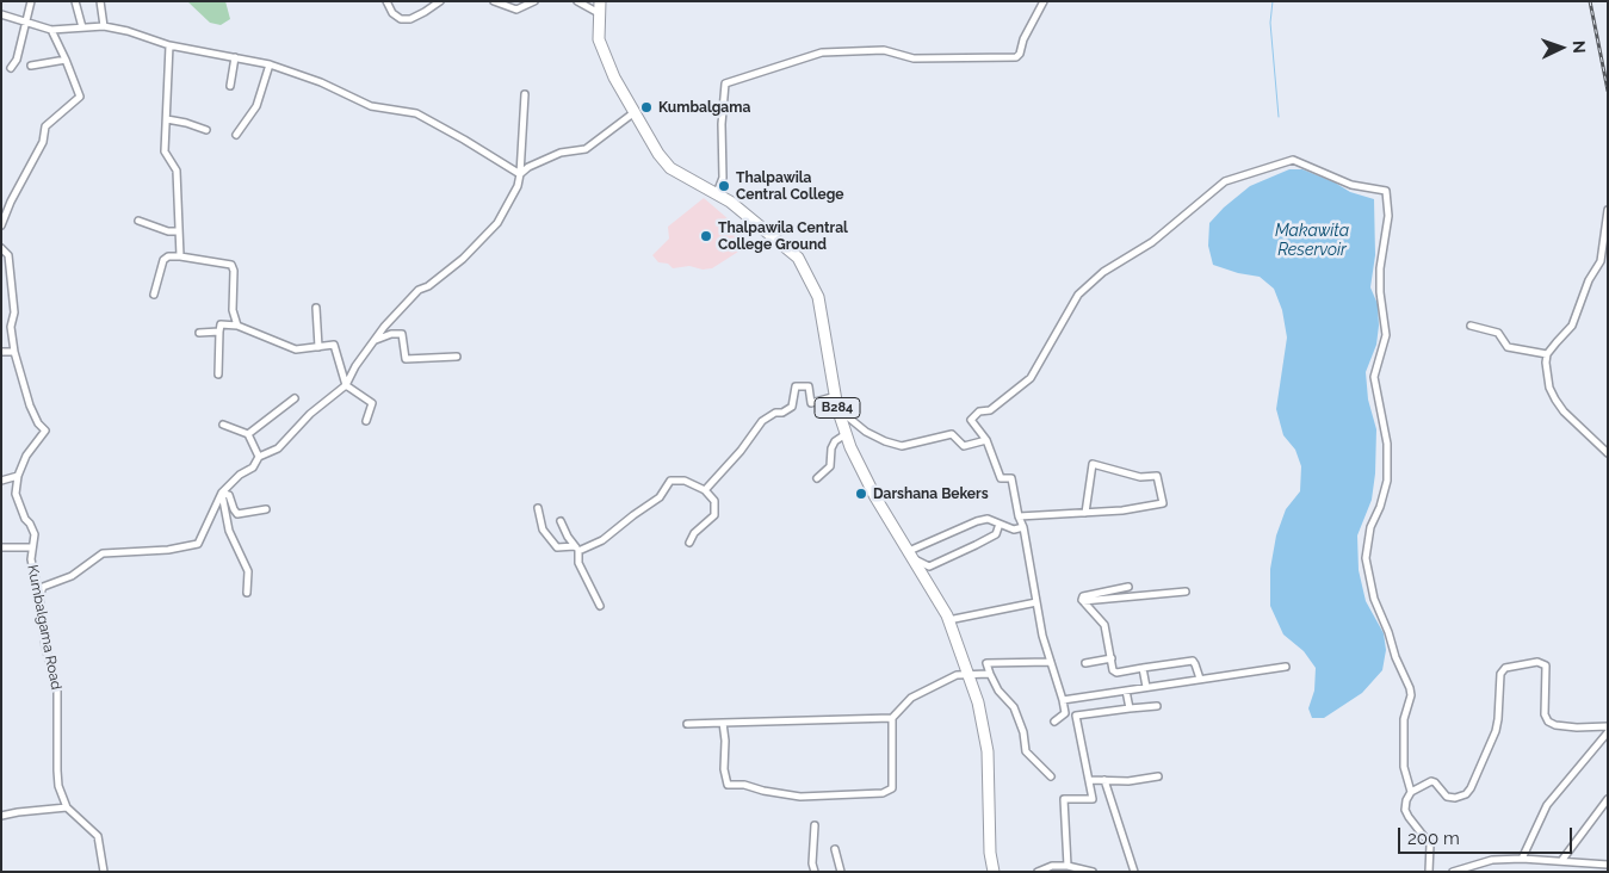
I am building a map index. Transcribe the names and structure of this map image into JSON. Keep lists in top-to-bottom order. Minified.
{"streets":{"main road":["B284"],"street":["Kumbalgama Road"]},"water":["Makawita Reservoir"],"places":["Kumbalgama","Thalpawila Central College","Thalpawila Central College Ground","Darshana Bekers"],"scale_bar":"200 m","north":"right"}
